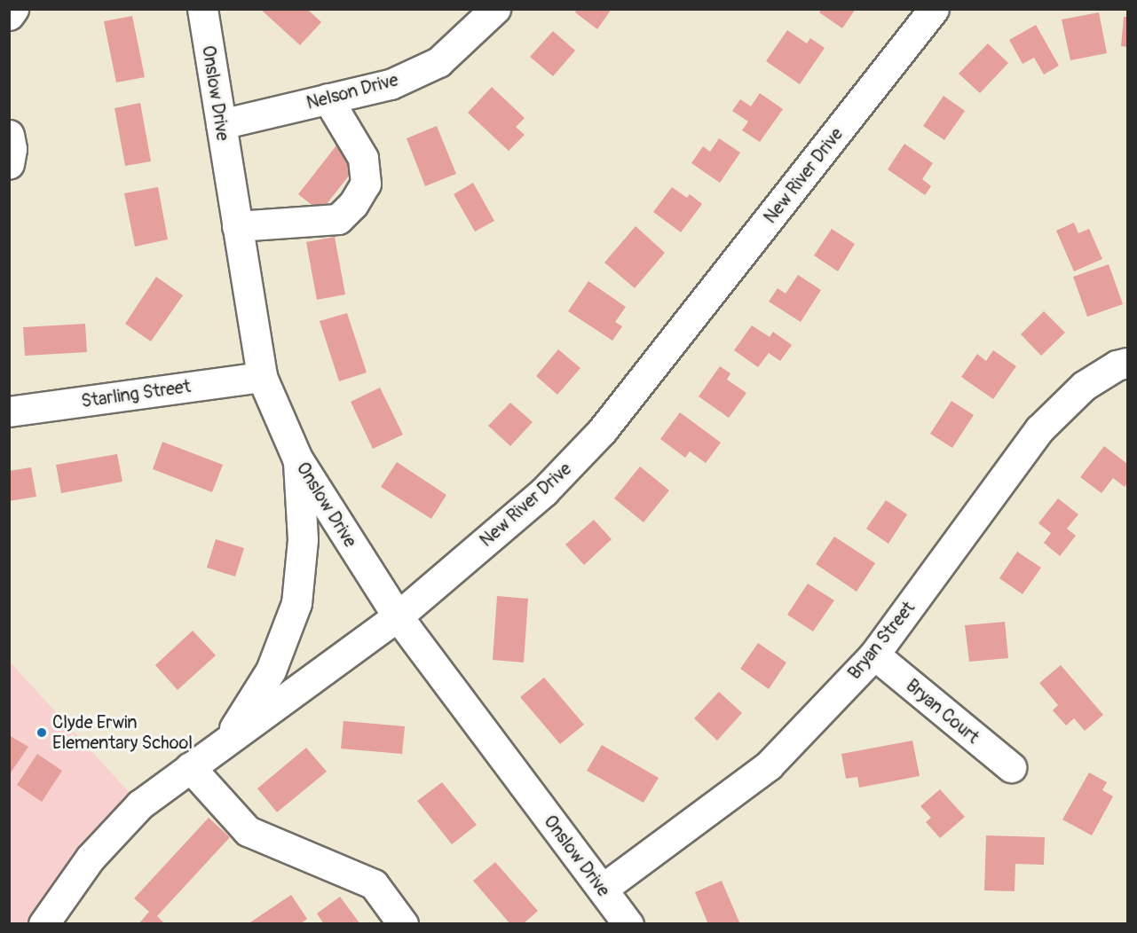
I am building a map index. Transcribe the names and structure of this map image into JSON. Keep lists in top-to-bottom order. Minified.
{"streets":{"street":["Nelson Drive","Onslow Drive","New River Drive","Starling Street","Bryan Street","Bryan Court"]},"crossings":[["Nelson Drive","Onslow Drive"],["Onslow Drive","New River Drive"],["Onslow Drive","Starling Street"],["Onslow Drive","Bryan Street"],["Bryan Street","Bryan Court"]],"places":["Clyde Erwin Elementary School"]}
